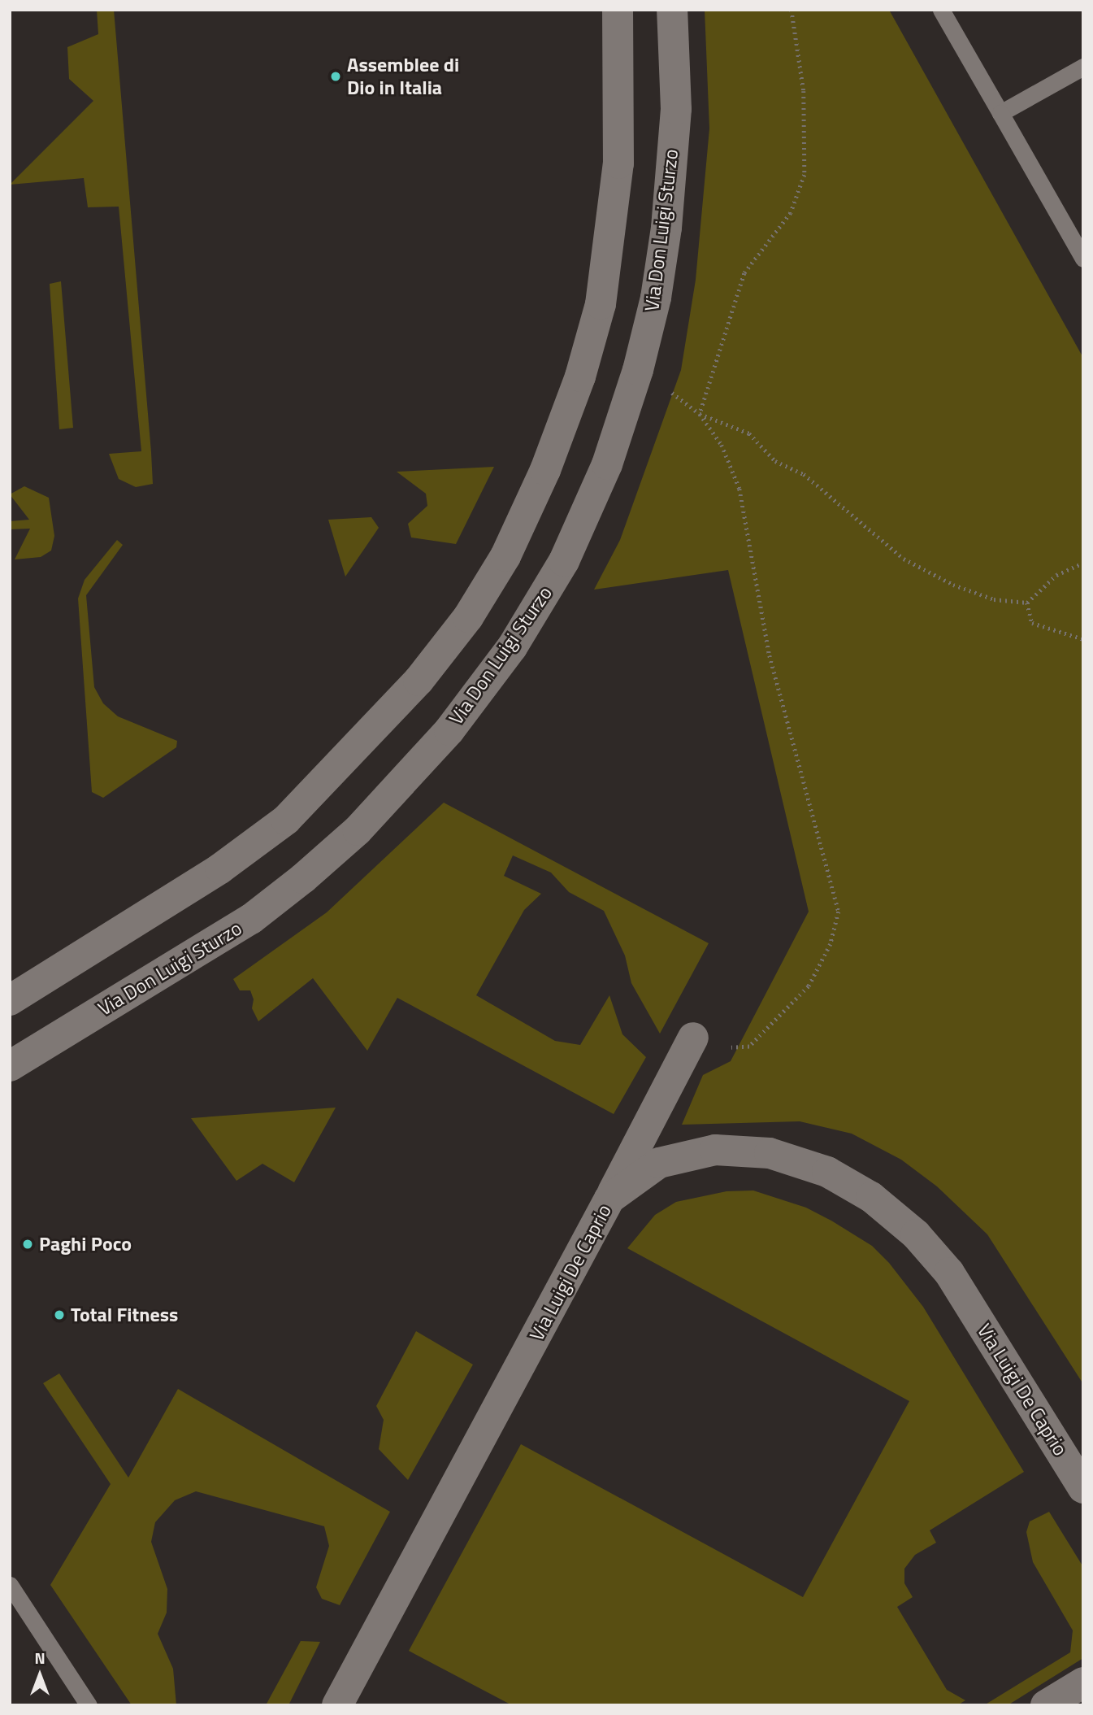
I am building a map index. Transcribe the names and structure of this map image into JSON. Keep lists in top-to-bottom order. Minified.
{"streets":{"street":["Via Don Luigi Sturzo","Via Luigi De Caprio"]},"places":["Assemblee di Dio in Italia","Paghi Poco","Total Fitness"],"north":"top"}
